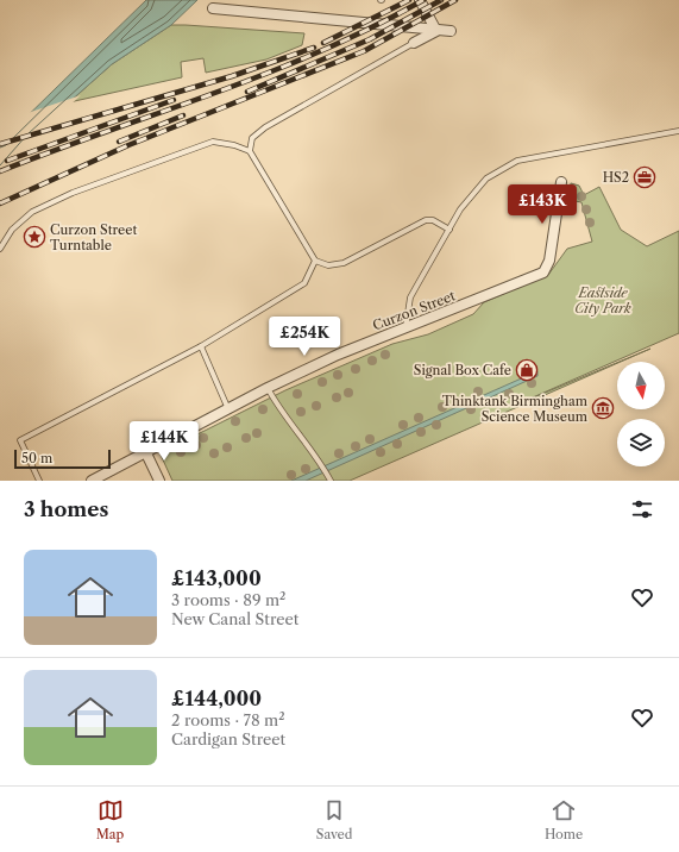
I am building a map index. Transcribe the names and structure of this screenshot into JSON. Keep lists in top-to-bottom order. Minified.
{"streets":{"street":["Curzon Street"]},"parks":["Eastside City Park"],"places":{"office":["HS2"],"place":["Curzon Street Turntable"],"shop":["Signal Box Cafe"],"museum":["Thinktank Birmingham Science Museum"]},"scale_bar":"50 m","north":"bottom","page":{"price":["£143K","£254K","£144K"],"scale":"50 m","heading":"3 homes","list":[{"name":"£143,000","note":"3 rooms · 89 m² · New Canal Street"},{"name":"£144,000","note":"2 rooms · 78 m² · Cardigan Street"}],"tabs":["Map","Saved","Home"]}}
